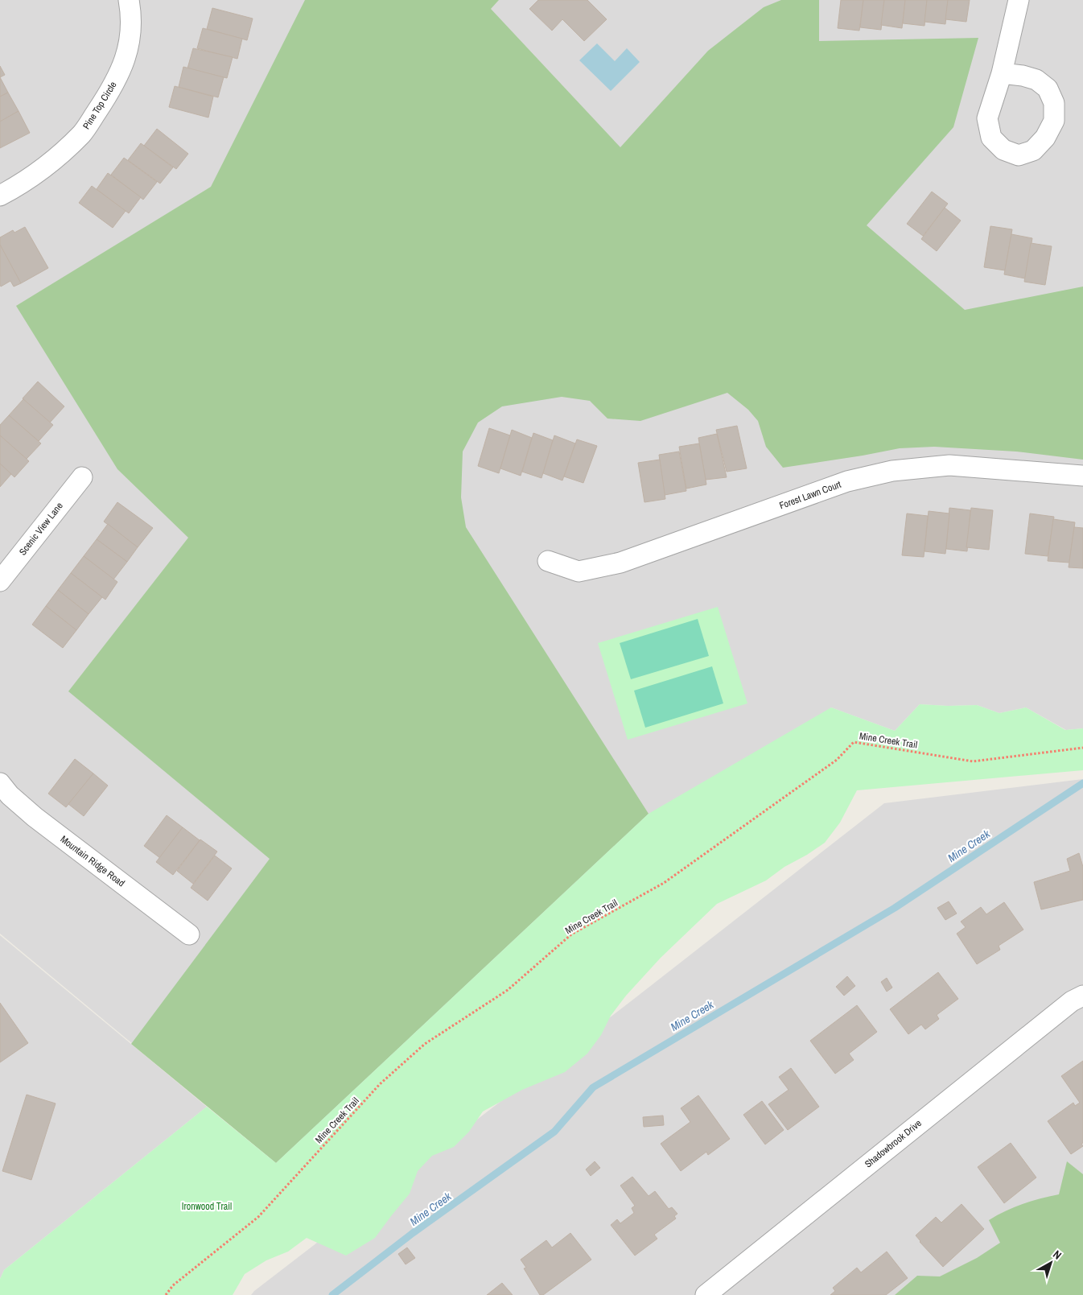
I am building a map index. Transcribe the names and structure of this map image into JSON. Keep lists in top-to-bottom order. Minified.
{"streets":{"street":["Pine Top Circle","Forest Lawn Court","Scenic View Lane","Mountain Ridge Road","Shadowbrook Drive"],"path":["Mine Creek Trail"]},"water":["Mine Creek"],"parks":["Ironwood Trail"],"north":"top right"}
